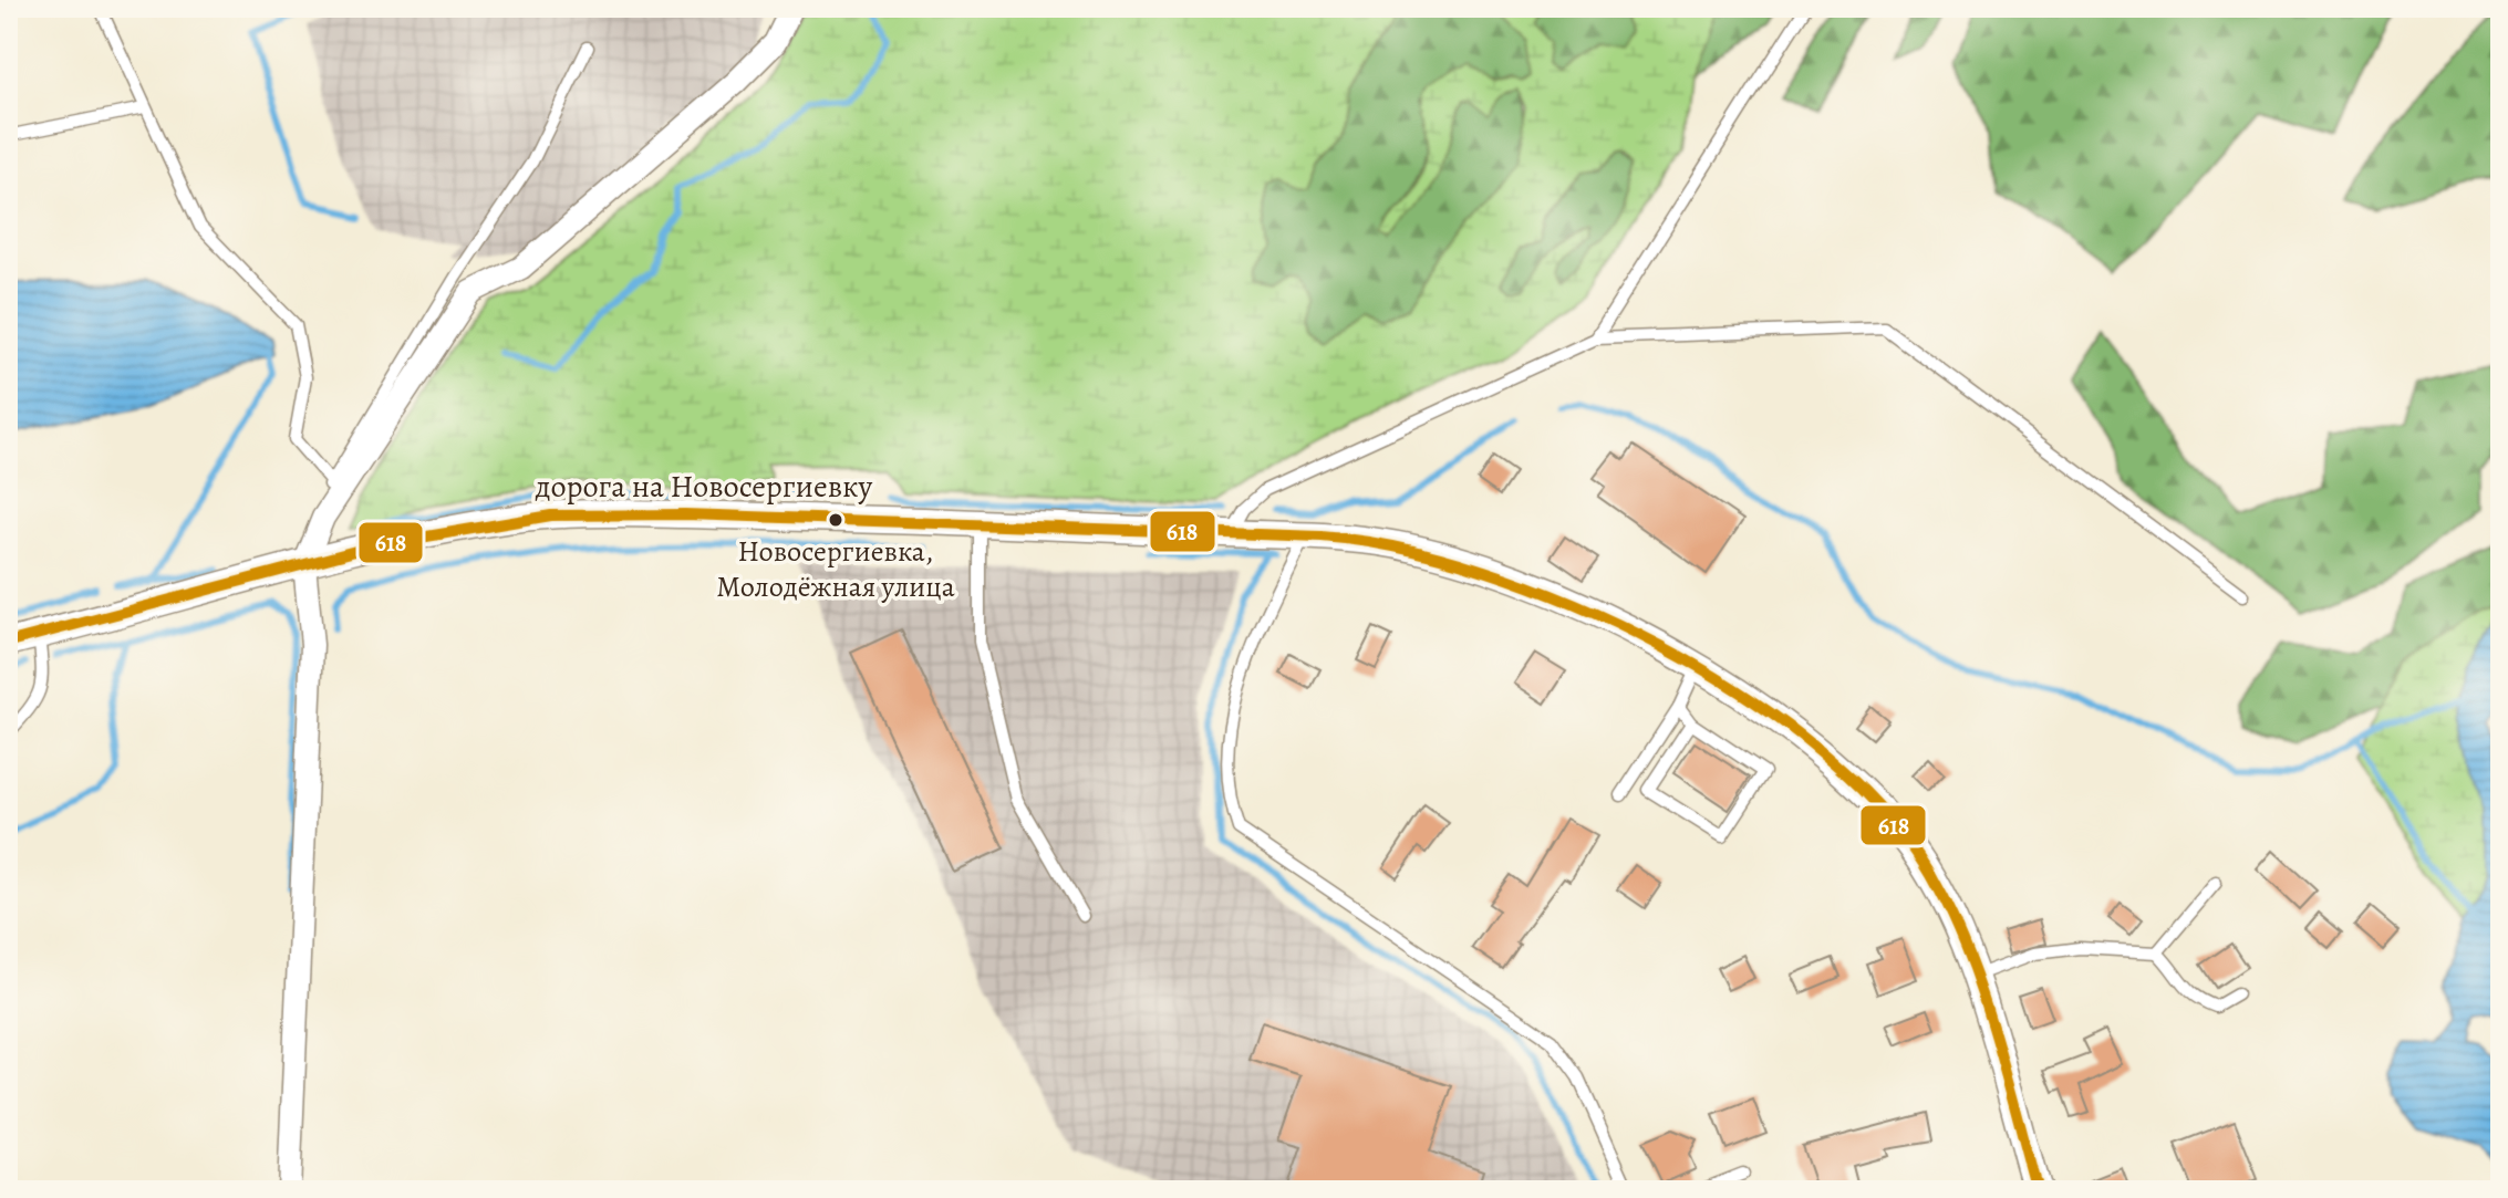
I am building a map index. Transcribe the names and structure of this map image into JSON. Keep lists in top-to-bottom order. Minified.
{"streets":{"street":["дорога на Новосергиевку"]},"places":["Новосергиевка, Молодёжная улица"],"lines":["transit line 618"]}
